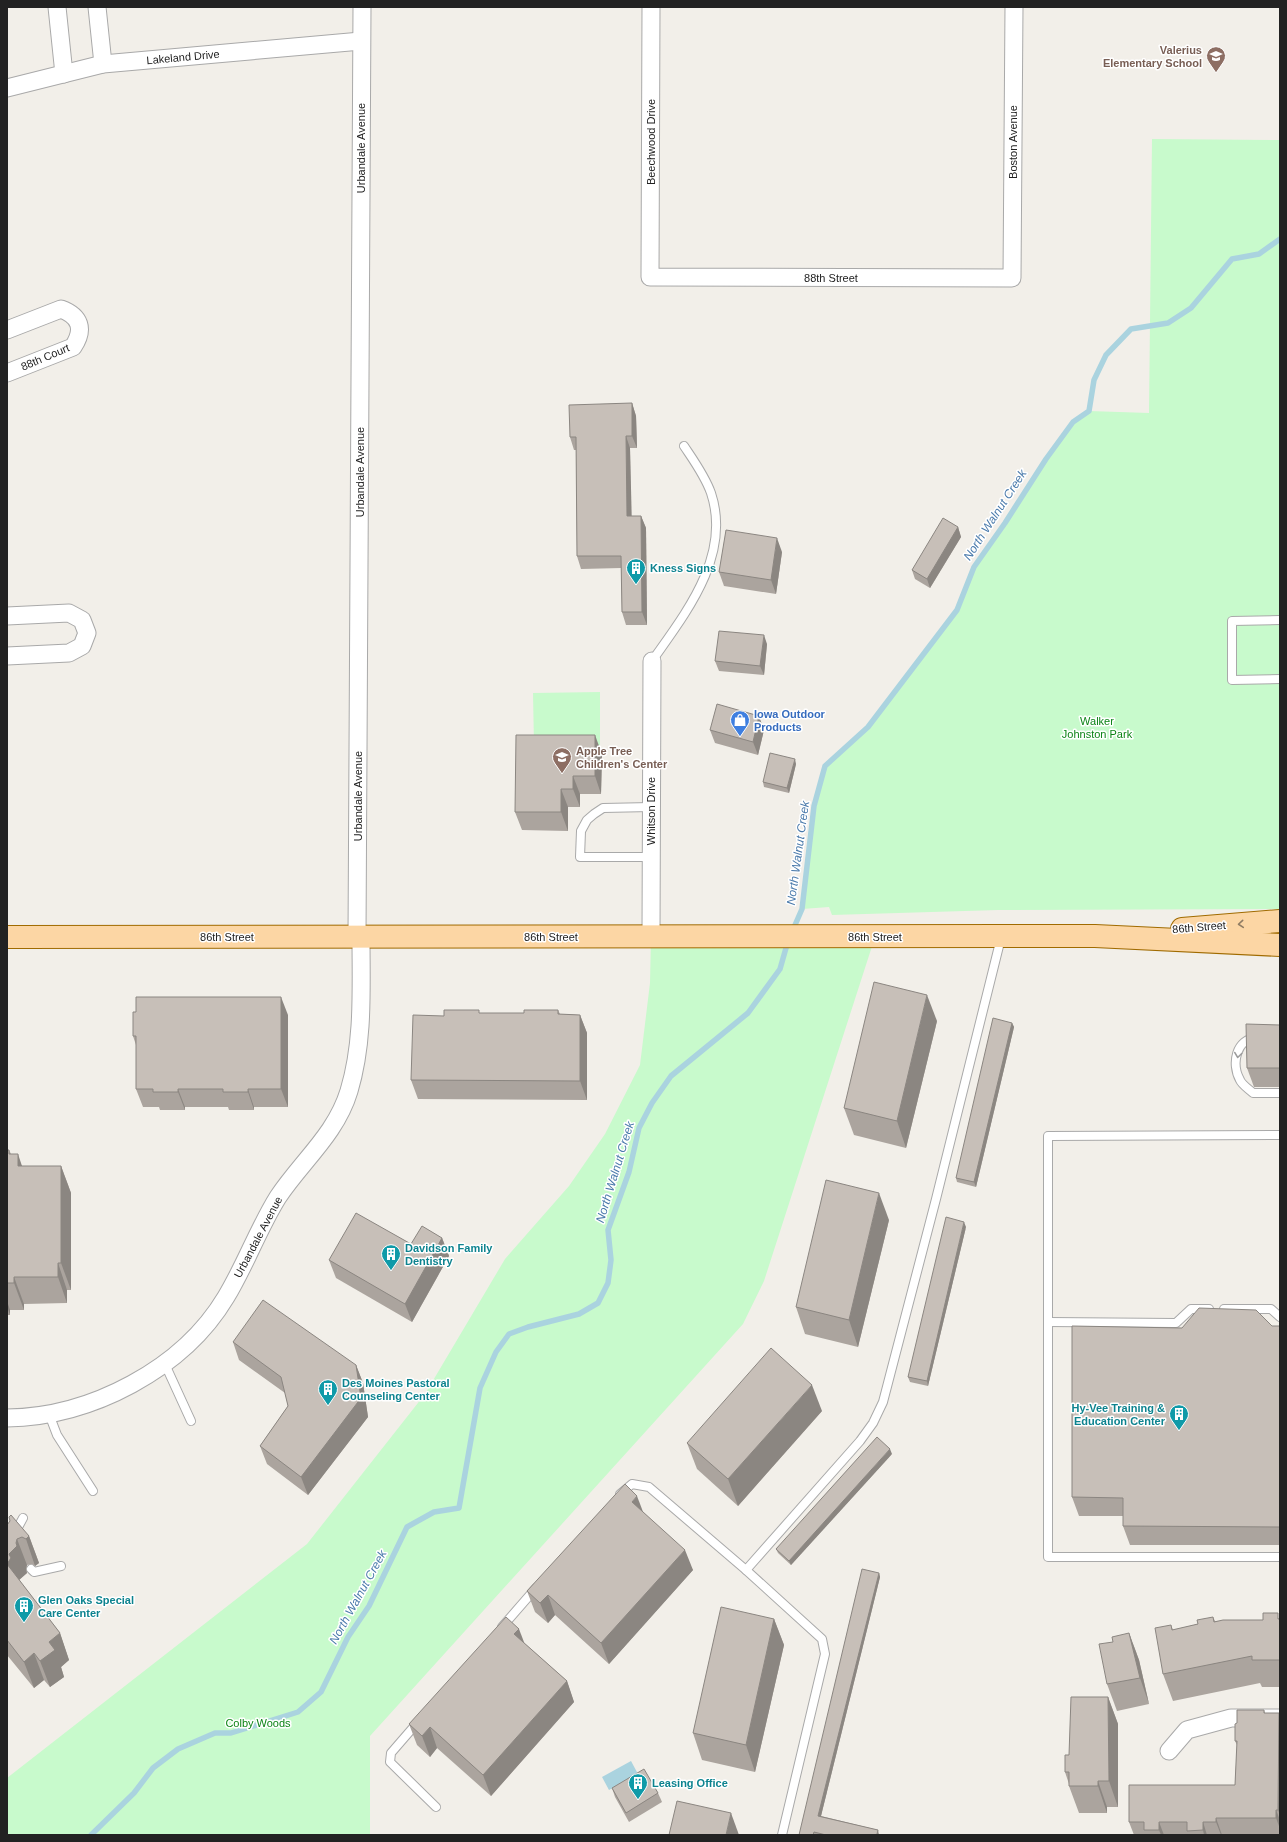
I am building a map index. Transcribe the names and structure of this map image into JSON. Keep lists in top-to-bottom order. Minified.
{"streets":{"main road":["86th Street"],"street":["Lakeland Drive","Beechwood Drive","Boston Avenue","Urbandale Avenue","88th Street","88th Court","Whitson Drive"]},"crossings":[["Lakeland Drive","Urbandale Avenue"],["Beechwood Drive","88th Street"],["Boston Avenue","88th Street"],["Urbandale Avenue","86th Street"],["Whitson Drive","86th Street"]],"water":["North Walnut Creek"],"parks":["Walker Johnston Park","Colby Woods"],"places":{"school or university":["Valerius Elementary School","Apple Tree Children's Center"],"building":["Kness Signs","Davidson Family Dentistry","Des Moines Pastoral Counseling Center","Hy-Vee Training & Education Center","Glen Oaks Special Care Center","Leasing Office"],"shop":["Iowa Outdoor Products"]}}
